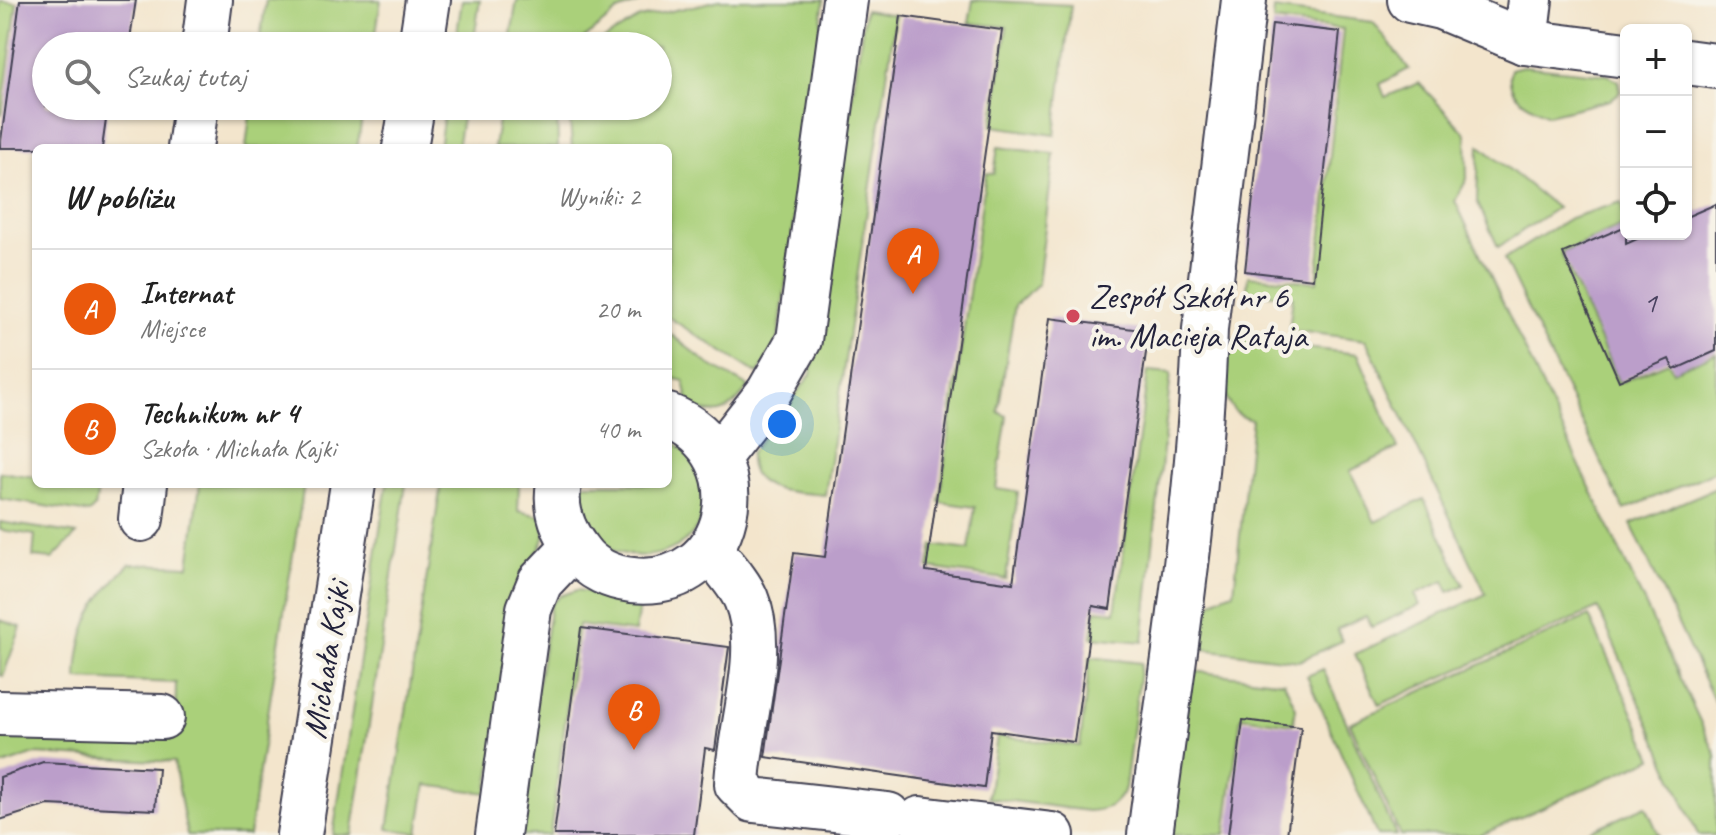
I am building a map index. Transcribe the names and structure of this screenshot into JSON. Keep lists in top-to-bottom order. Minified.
{"streets":{"street":["Michała Kajki"]},"places":["Zespół Szkół nr 6 im. Macieja Rataja"],"house_numbers":["1"],"page":{"map_buttons":["+","−"],"search":"Szukaj tutaj","heading":["W pobliżu","Wyniki: 2"],"pins":["A","B"],"list":[{"mark":"A","name":"Internat","note":"Miejsce","value":"20 m"},{"mark":"B","name":"Technikum nr 4","note":"Szkoła · Michała Kajki","value":"40 m"}]}}
